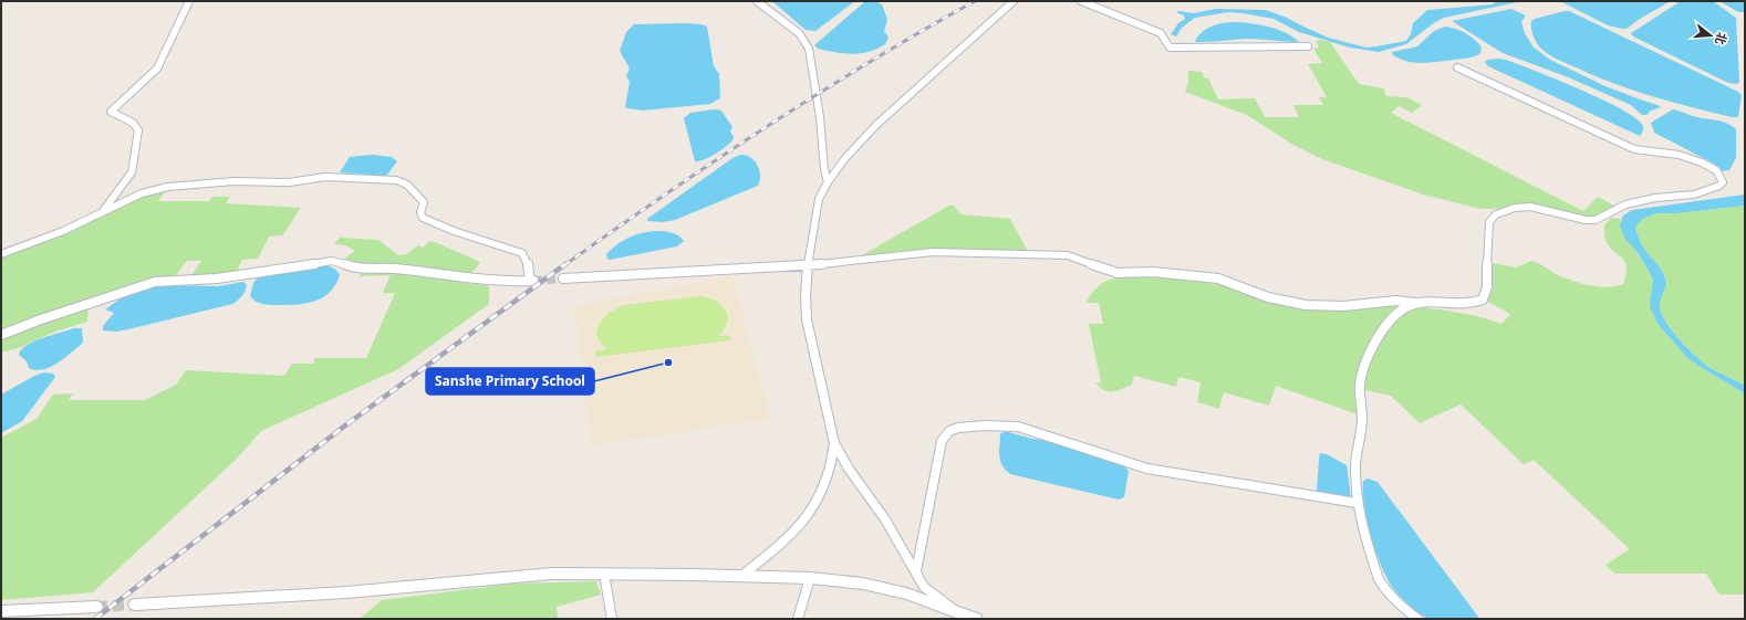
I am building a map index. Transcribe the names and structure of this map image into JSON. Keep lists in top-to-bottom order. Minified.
{"places":["Sanshe Primary School"],"north":"right"}
